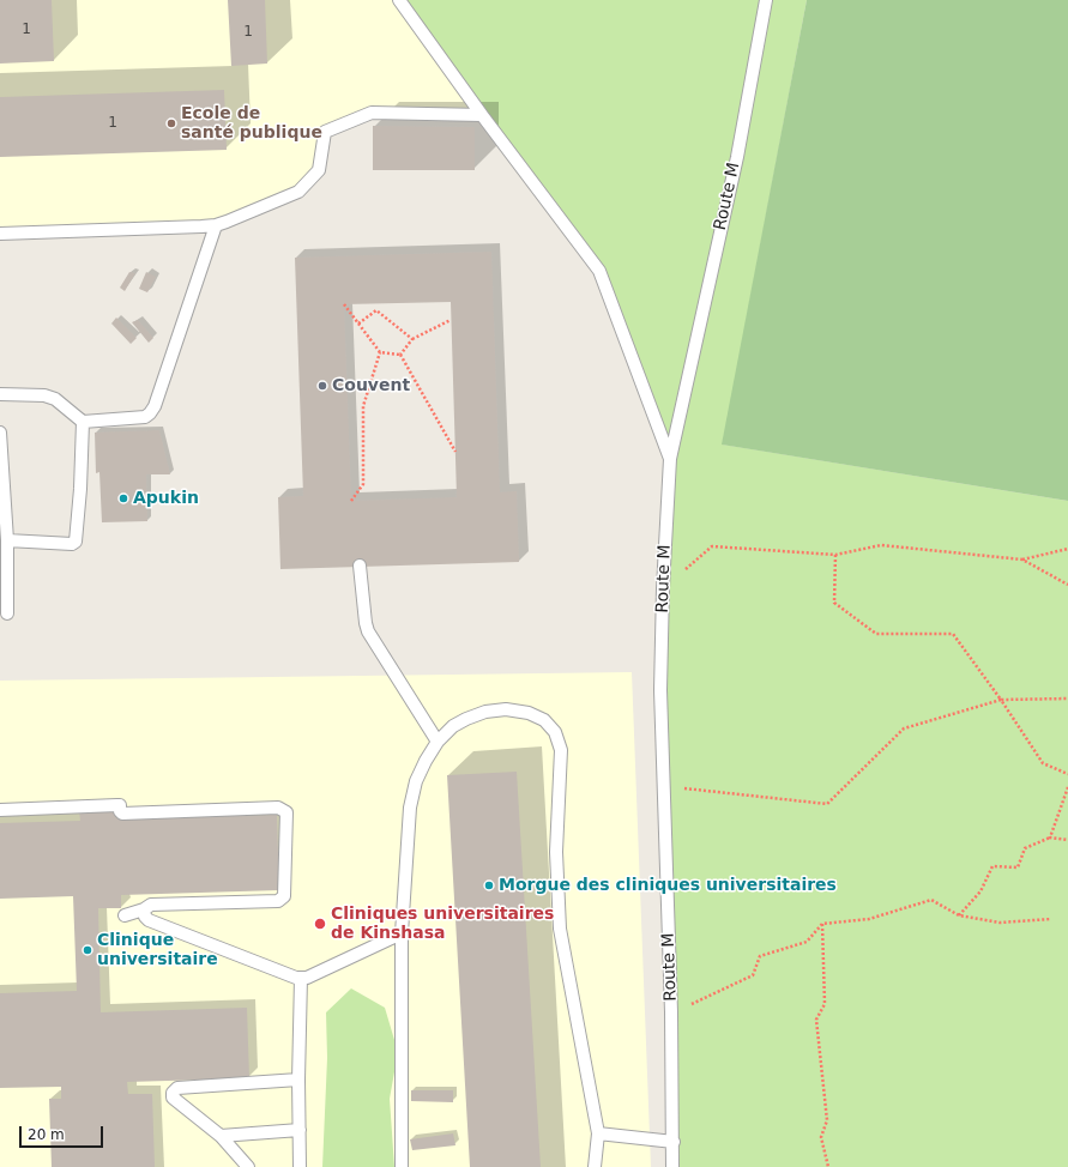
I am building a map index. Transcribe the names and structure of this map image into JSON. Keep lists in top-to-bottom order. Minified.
{"streets":{"lane":["Route M"]},"places":["Ecole de santé publique","Couvent","Apukin","Morgue des cliniques universitaires","Cliniques universitaires de Kinshasa","Clinique universitaire"],"house_numbers":["1","1","1"],"scale_bar":"20 m"}
